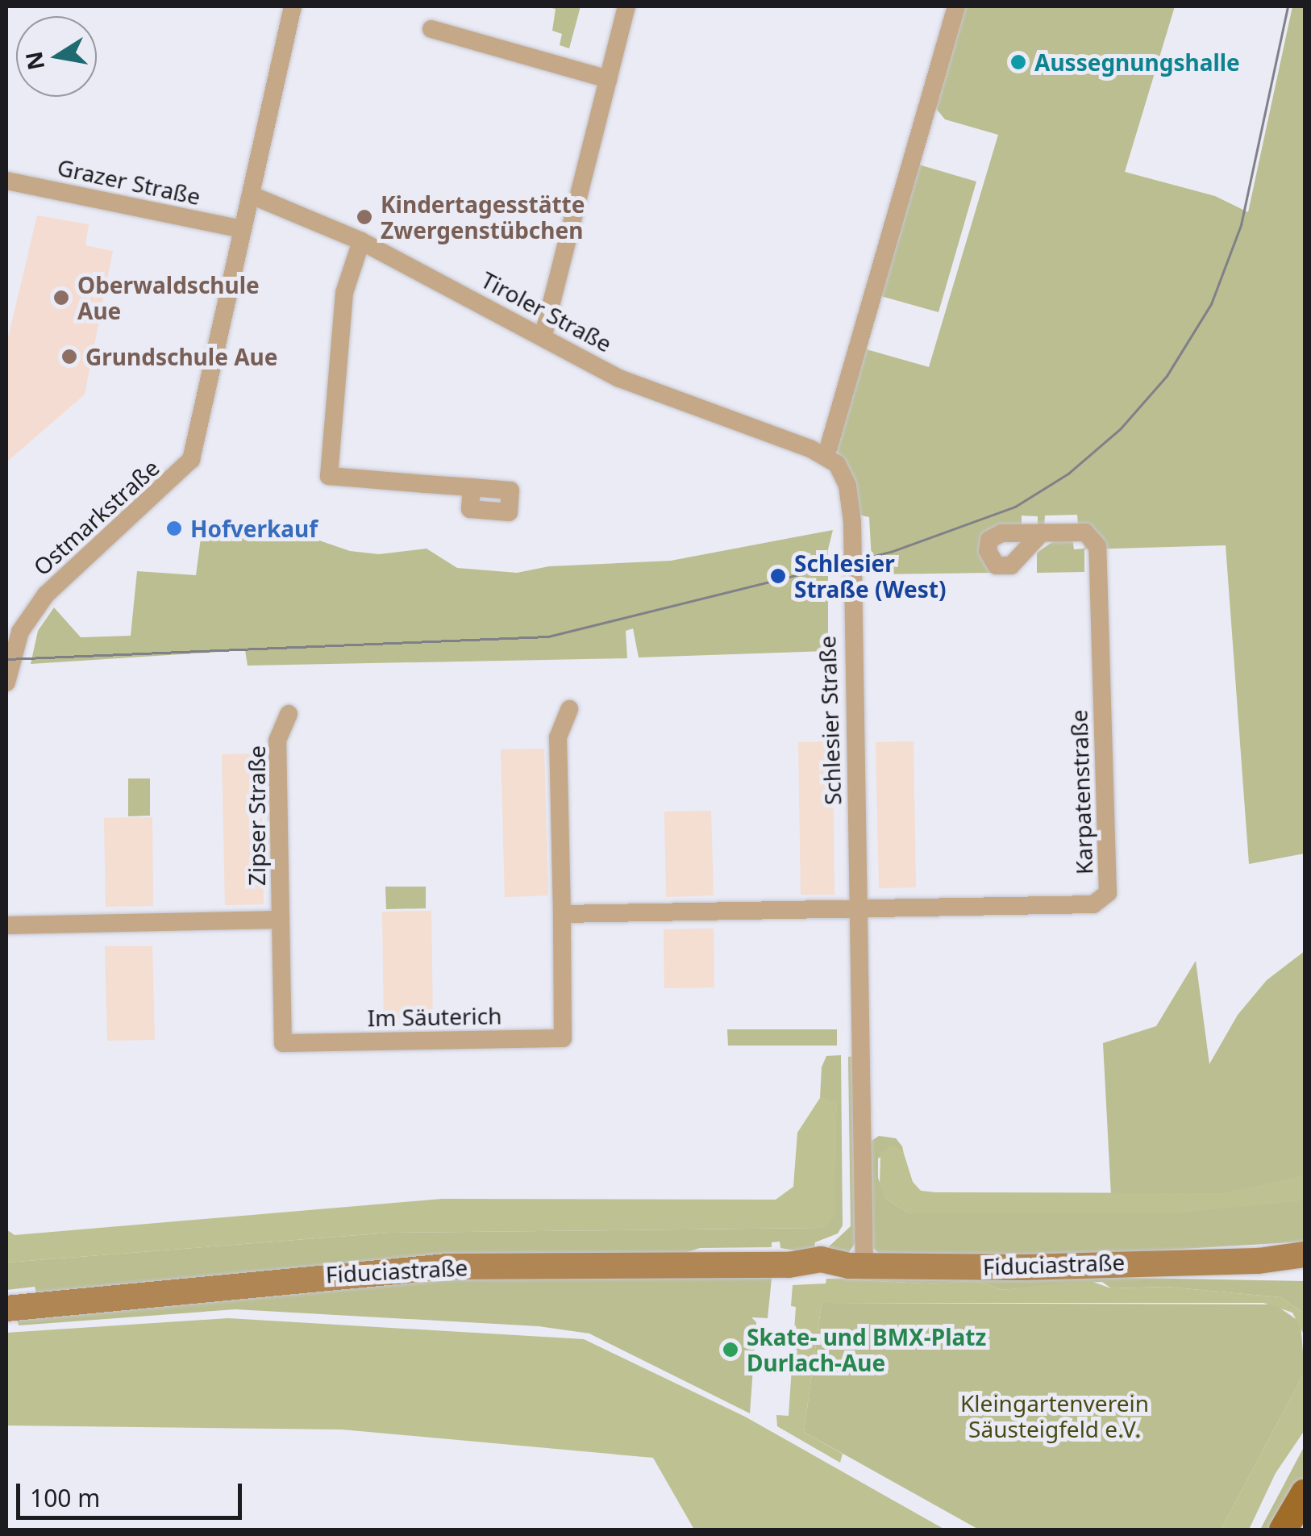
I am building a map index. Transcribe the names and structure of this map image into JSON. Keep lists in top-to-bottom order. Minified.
{"streets":{"main road":["Fiduciastraße"],"street":["Grazer Straße","Tiroler Straße","Ostmarkstraße","Schlesier Straße","Karpatenstraße","Zipser Straße","Im Säuterich"]},"crossings":[["Grazer Straße","Ostmarkstraße"],["Tiroler Straße","Ostmarkstraße"],["Tiroler Straße","Schlesier Straße"],["Schlesier Straße","Karpatenstraße"],["Schlesier Straße","Fiduciastraße"],["Zipser Straße","Im Säuterich"]],"parks":["Kleingartenverein Säusteigfeld e.V."],"places":["Aussegnungshalle","Kindertagesstätte Zwergenstübchen","Oberwaldschule Aue","Grundschule Aue","Hofverkauf","Schlesier Straße (West)","Skate- und BMX-Platz Durlach-Aue"],"scale_bar":"100 m","north":"left"}
